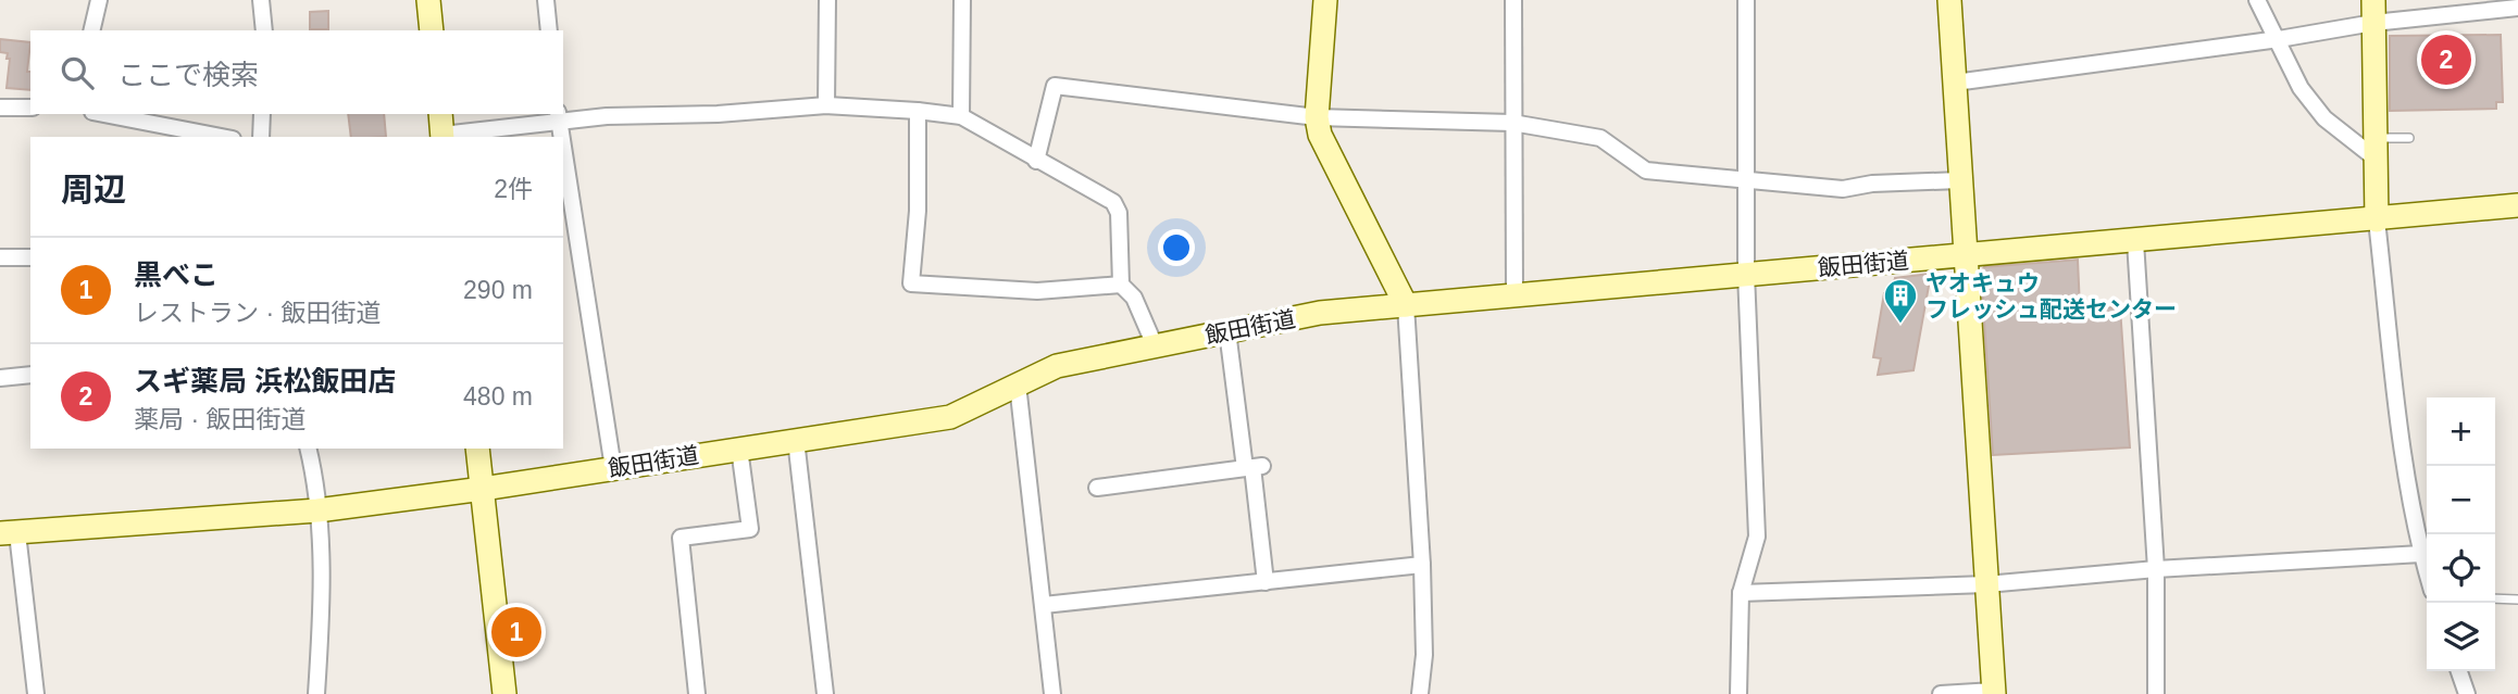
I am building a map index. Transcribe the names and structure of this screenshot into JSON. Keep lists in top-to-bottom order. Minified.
{"streets":{"street":["飯田街道"]},"places":{"building":["ヤオキュウ フレッシュ配送センター"]},"page":{"pins":["2","1"],"search":"ここで検索","heading":["周辺","2件"],"list":[{"mark":"1","name":"黒べこ","note":"レストラン · 飯田街道","value":"290 m"},{"mark":"2","name":"スギ薬局 浜松飯田店","note":"薬局 · 飯田街道","value":"480 m"}],"map_buttons":["+","−"]}}
